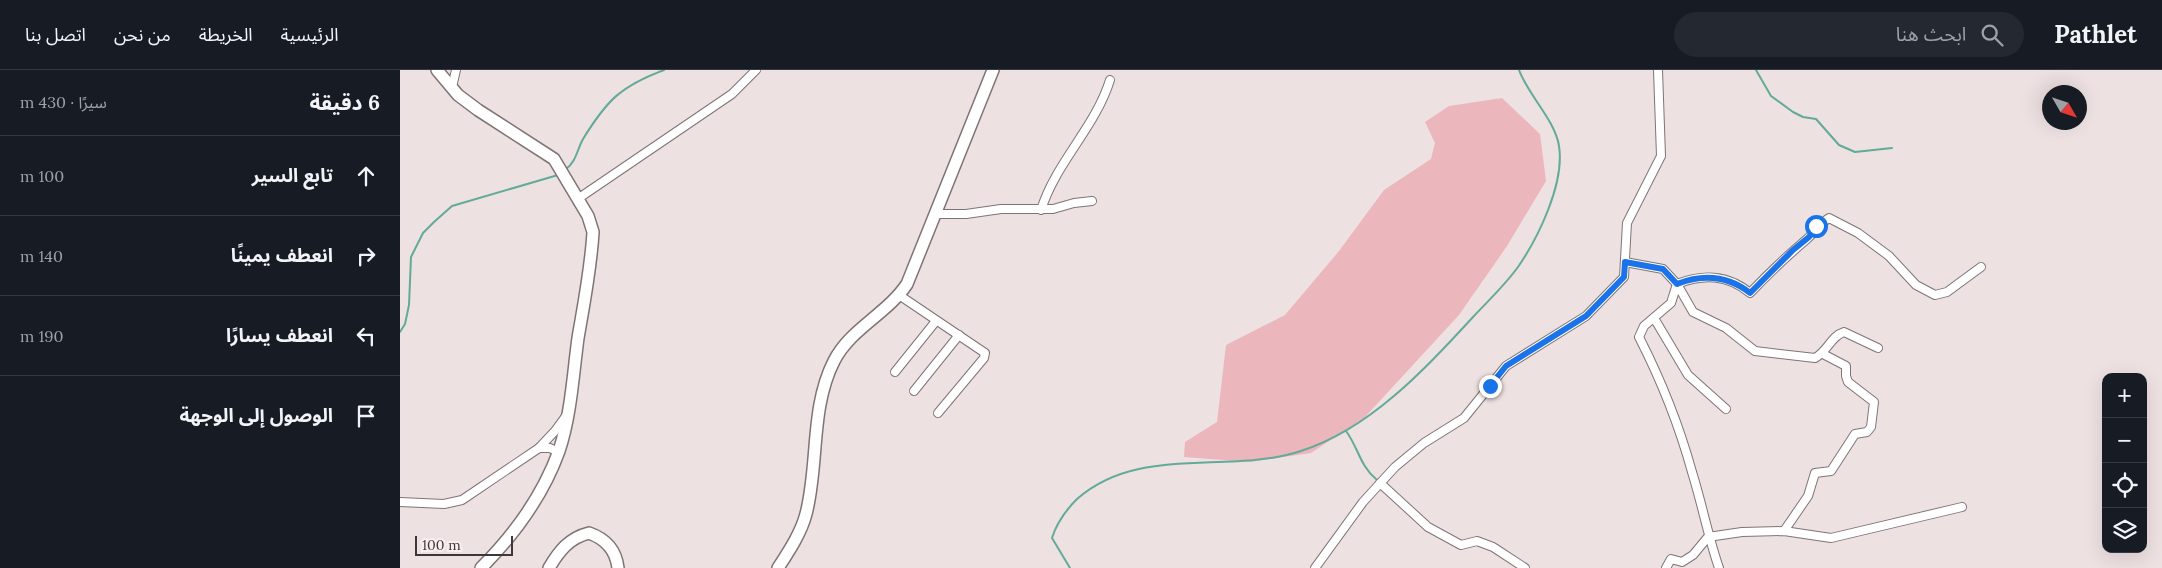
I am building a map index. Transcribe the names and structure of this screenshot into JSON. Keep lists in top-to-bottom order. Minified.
{"scale_bar":"100 m","north":"bottom right","page":{"header":"Pathlet","search":"ابحث هنا","nav":["الرئيسية","الخريطة","من نحن","اتصل بنا"],"heading":["6 دقيقة","سيرًا · 430 m"],"list":[["تابع السير","100 m"],["انعطف يمينًا","140 m"],["انعطف يسارًا","190 m"],"الوصول إلى الوجهة"],"map_buttons":["+","−"],"scale":"100 m"}}
